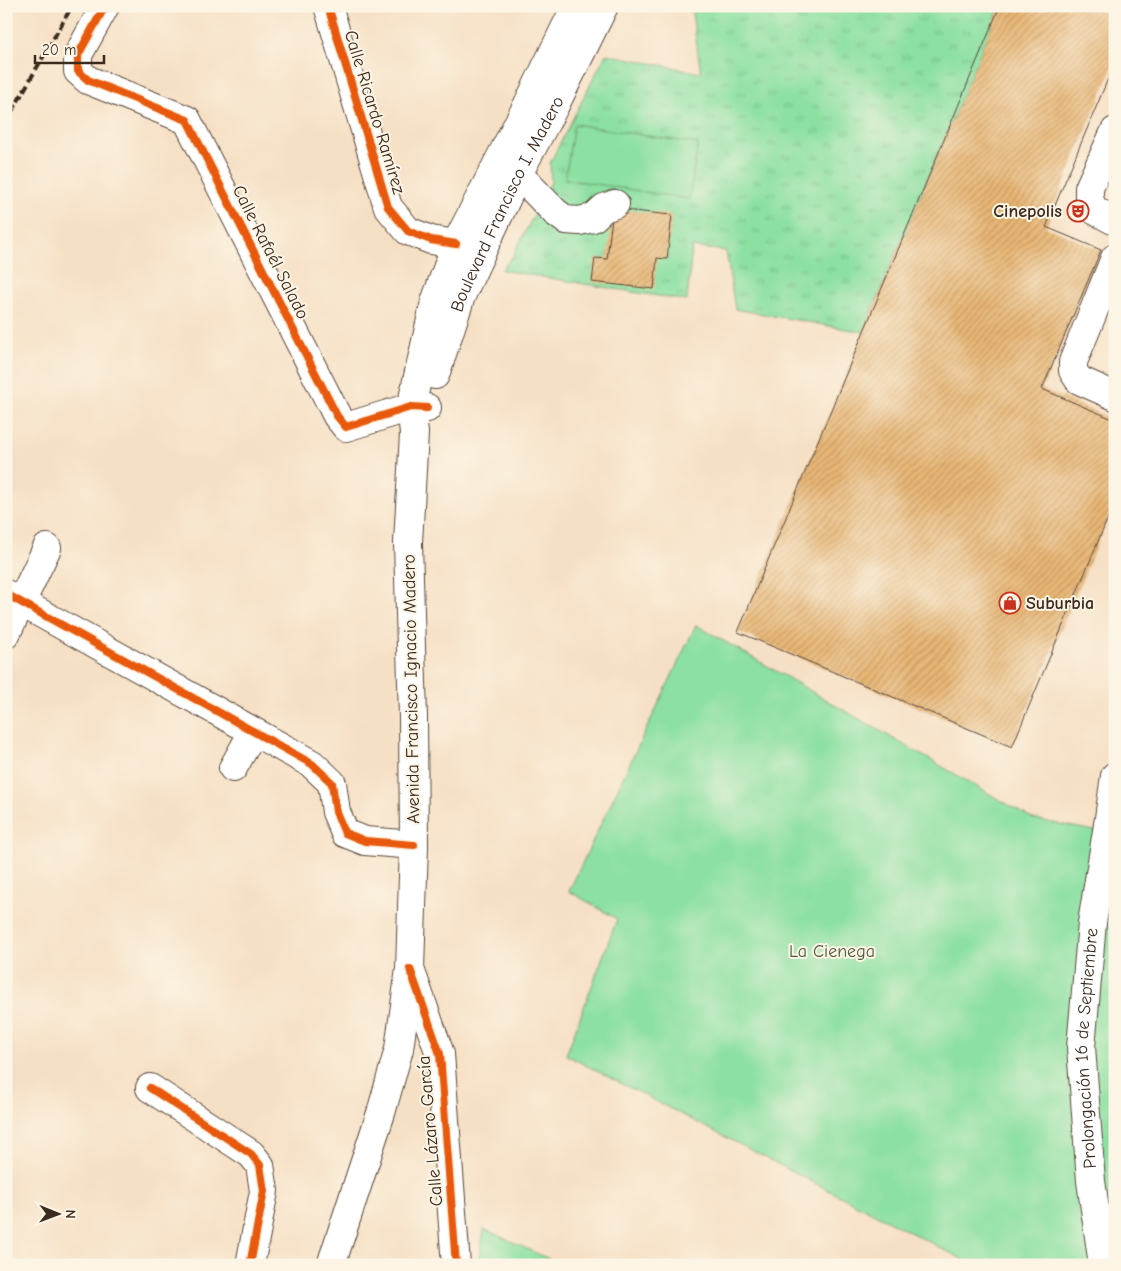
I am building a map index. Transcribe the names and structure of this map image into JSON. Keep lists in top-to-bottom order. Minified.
{"streets":{"main road":["Calle Ricardo Ramírez","Boulevard Francisco I. Madero","Calle Rafaél Salado","Avenida Francisco Ignacio Madero","Prolongación 16 de Septiembre","Calle Lázaro García"]},"crossings":[["Calle Ricardo Ramírez","Boulevard Francisco I. Madero"],["Boulevard Francisco I. Madero","Calle Rafaél Salado"],["Boulevard Francisco I. Madero","Avenida Francisco Ignacio Madero"],["Calle Rafaél Salado","Avenida Francisco Ignacio Madero"],["Avenida Francisco Ignacio Madero","Calle Lázaro García"]],"parks":["La Cienega"],"places":{"theatre":["Cinepolis"],"shop":["Suburbia"]},"scale_bar":"20 m","north":"right"}
